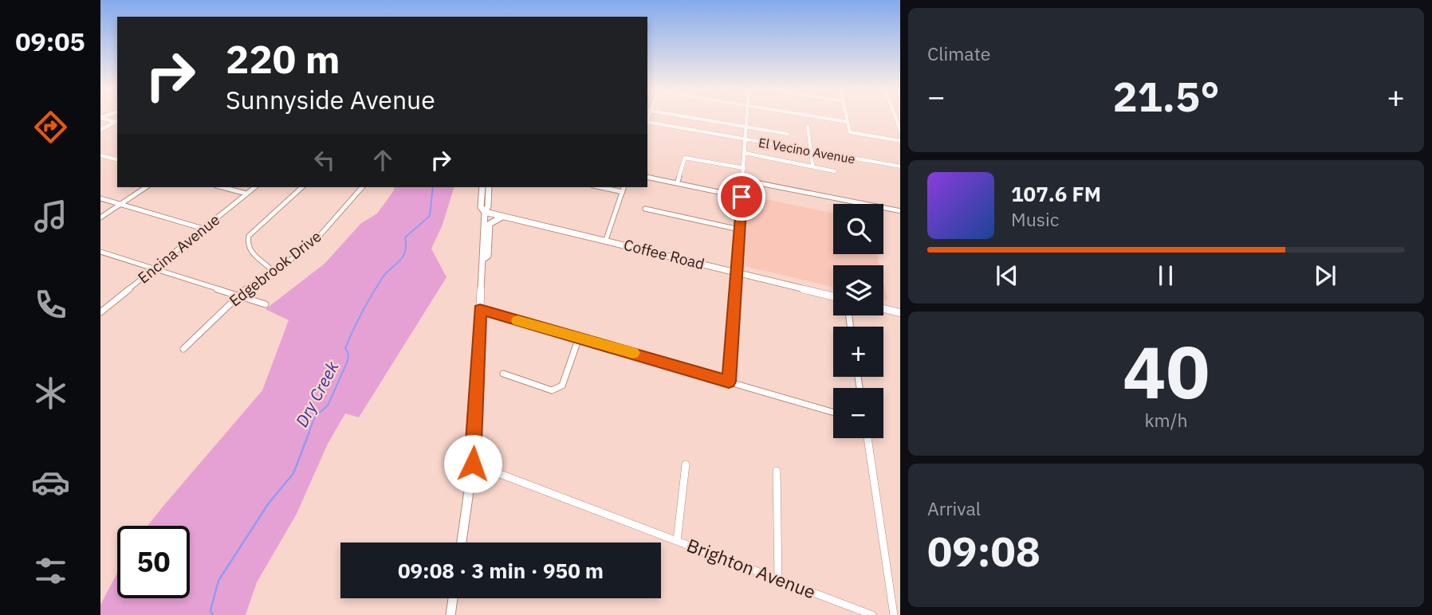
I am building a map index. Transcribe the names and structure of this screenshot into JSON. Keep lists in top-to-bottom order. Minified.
{"streets":{"main road":["Coffee Road"],"street":["El Vecino Avenue","Encina Avenue","Edgebrook Drive","Brighton Avenue"]},"water":["Dry Creek"],"page":{"tabs":"09:05","tile":["Climate",["40","km/h"],["Arrival","09:08"]],"turn":["220 m","Sunnyside Avenue"],"heat":["−","21.5°","+"],"song":["107.6 FM","Music"],"map_buttons":["+","−"],"limit":"50","trip":"09:08 · 3 min · 950 m"}}
